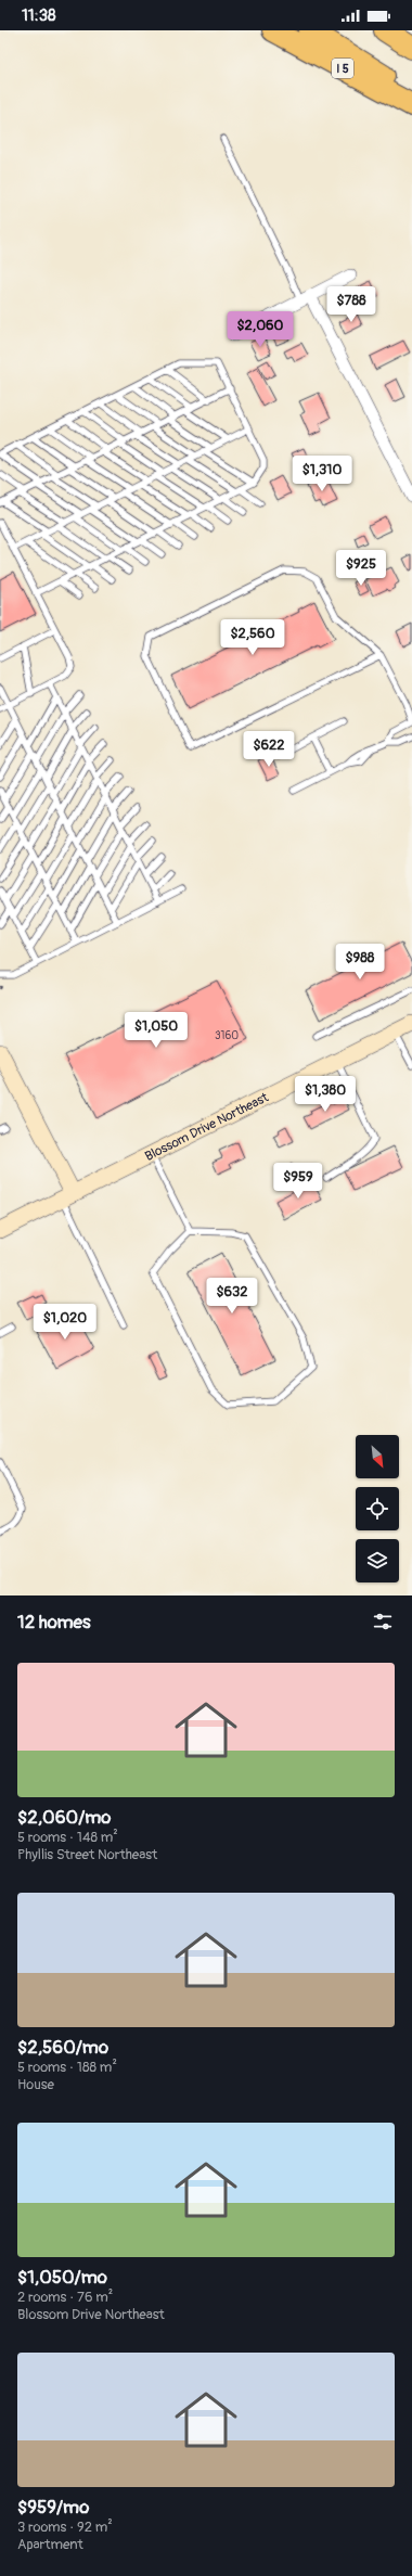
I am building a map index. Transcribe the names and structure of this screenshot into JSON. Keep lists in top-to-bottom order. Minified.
{"streets":{"highway":["I 5"],"street":["Blossom Drive Northeast"]},"house_numbers":["3160"],"north":"bottom right","page":{"status":"11:38","price":["$788","$2,060","$1,310","$925","$2,560","$622","$988","$1,050","$1,380","$959","$632","$1,020"],"heading":"12 homes","list":[{"name":"$2,060/mo","note":"5 rooms · 148 m² · Phyllis Street Northeast"},{"name":"$2,560/mo","note":"5 rooms · 188 m² · House"},{"name":"$1,050/mo","note":"2 rooms · 76 m² · Blossom Drive Northeast"},{"name":"$959/mo","note":"3 rooms · 92 m² · Apartment"}]}}
